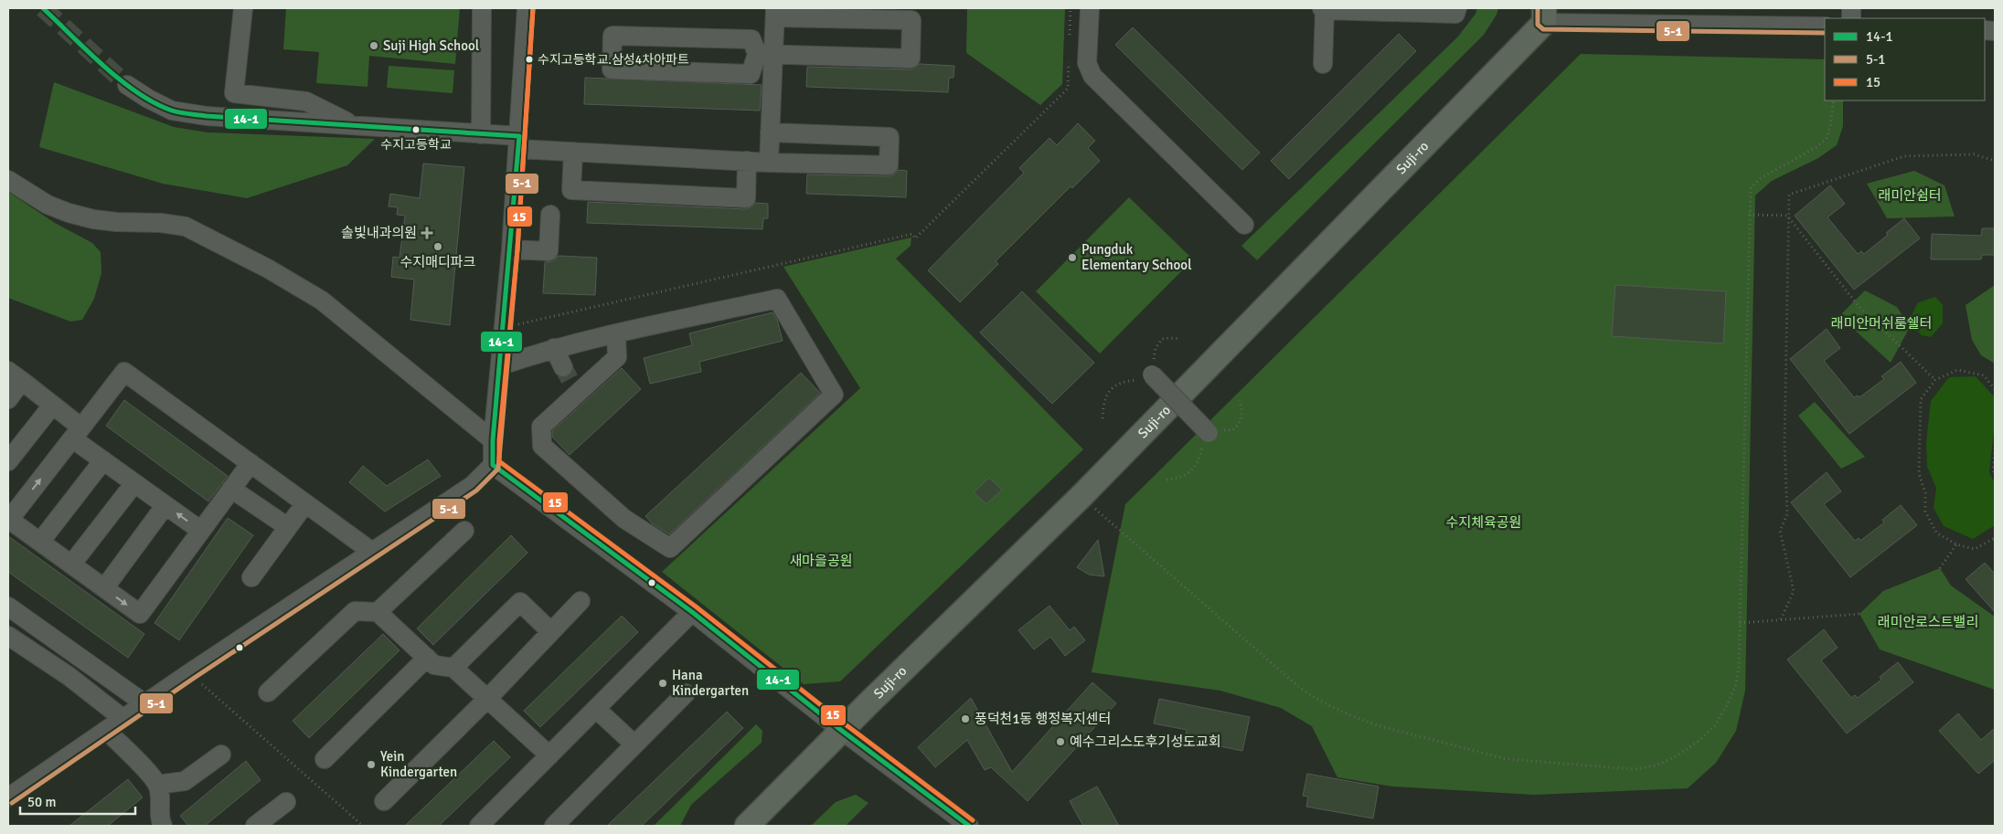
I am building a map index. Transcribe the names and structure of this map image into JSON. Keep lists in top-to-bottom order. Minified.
{"streets":{"main road":["Suji-ro"]},"parks":["래미안쉼터","래미안머쉬룸쉘터","수지체육공원","새마을공원","래미안로스트밸리"],"places":{"other":["Suji High School","수지고등학교.삼성4차아파트","수지고등학교","수지매디파크","Pungduk Elementary School","Hana Kindergarten","풍덕천1동 행정복지센터","예수그리스도후기성도교회","Yein Kindergarten"],"health":["솔빛내과의원"]},"lines":["transit line 14-1","transit line 5-1","transit line 15"],"legend":["14-1","5-1","15"],"scale_bar":"50 m"}
